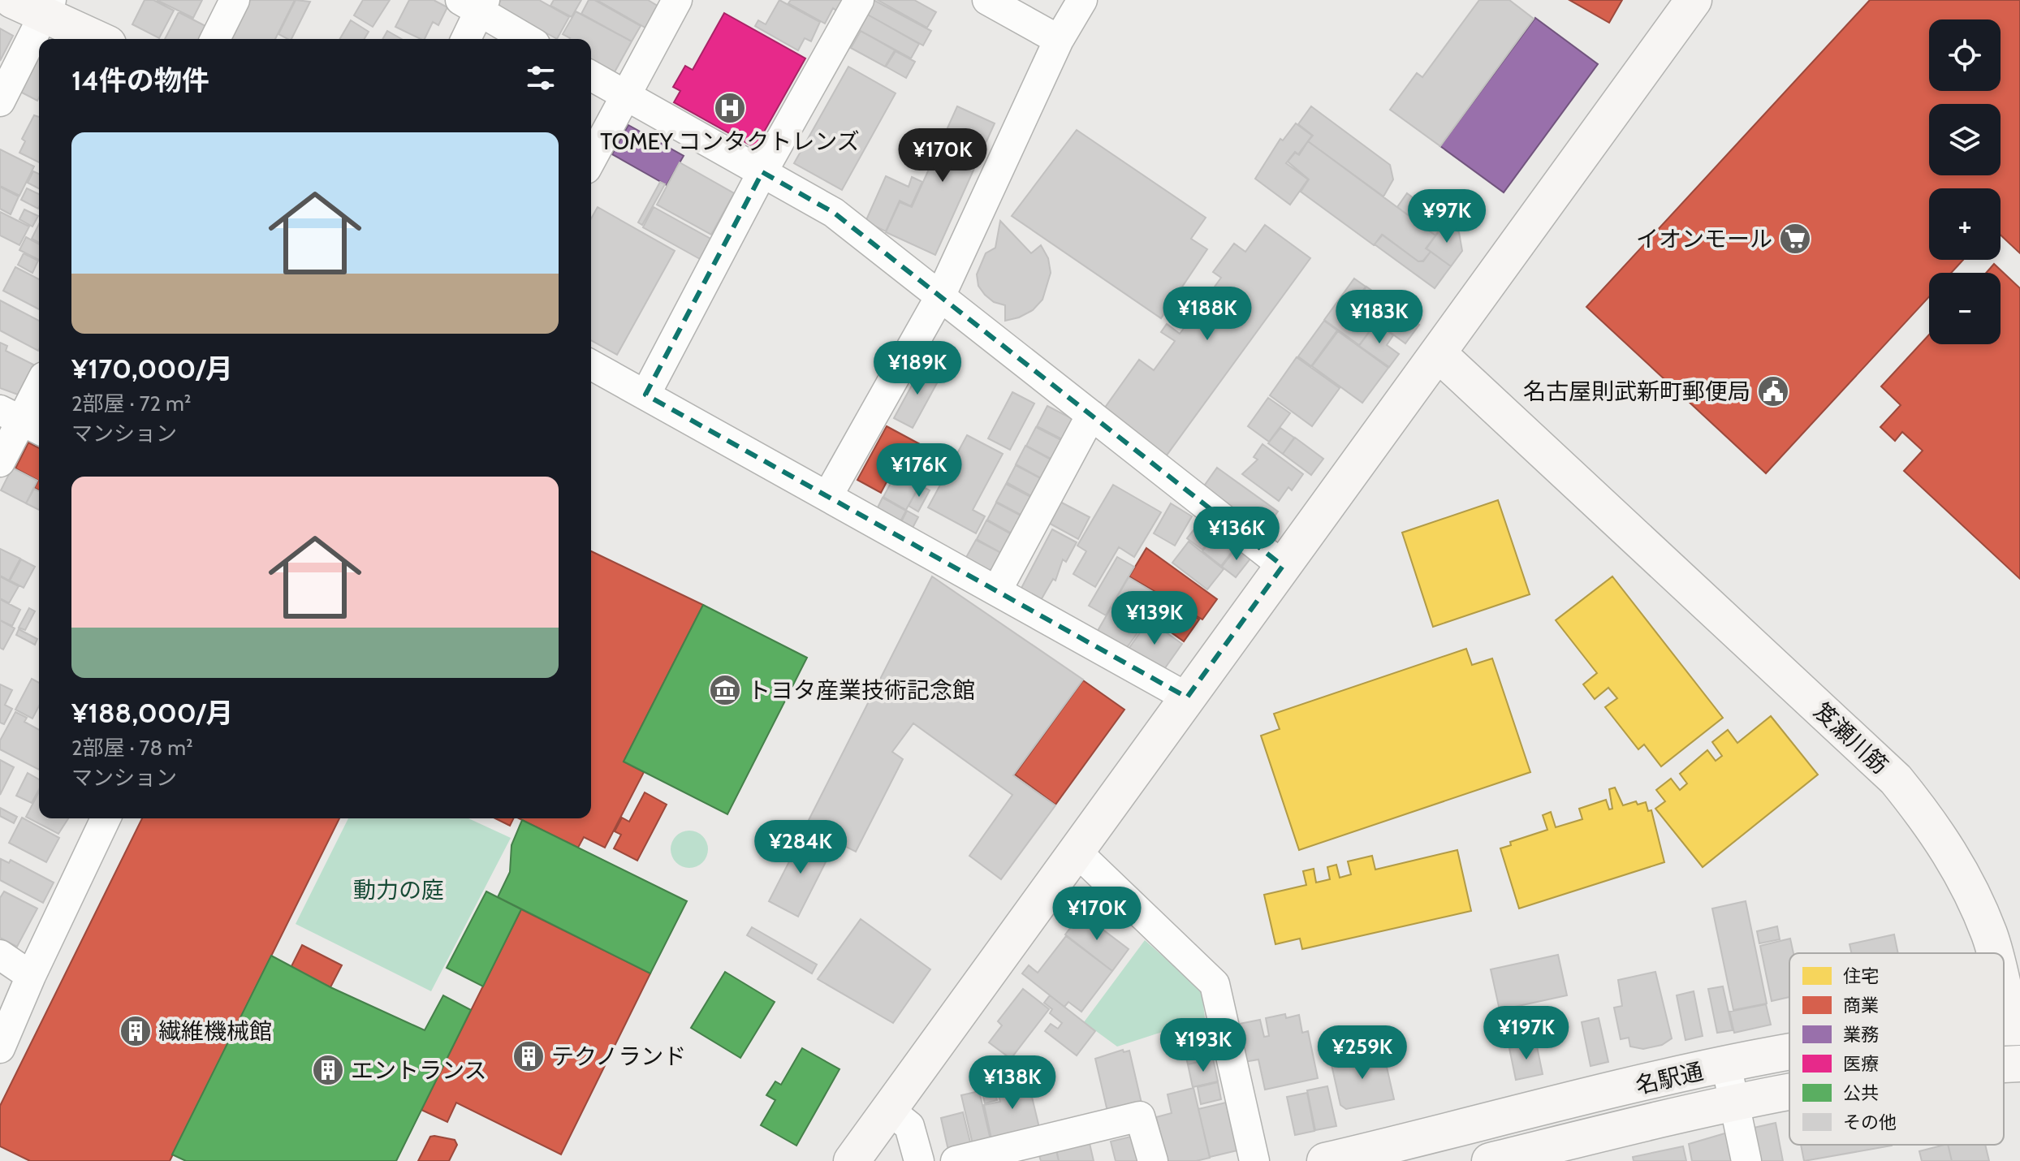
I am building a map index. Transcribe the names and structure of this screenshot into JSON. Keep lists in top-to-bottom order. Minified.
{"streets":{"street":["笈瀬川筋","名駅通"]},"parks":["動力の庭"],"places":{"hospital":["TOMEY コンタクトレンズ"],"supermarket":["イオンモール"],"public building":["名古屋則武新町郵便局"],"museum":["トヨタ産業技術記念館"],"building":["繊維機械館","テクノランド","エントランス"]},"legend":["住宅","商業","業務","医療","公共","その他"],"page":{"map_buttons":["+","−"],"heading":"14件の物件","list":[{"name":"¥170,000/月","note":"2部屋 · 72 m² · マンション"},{"name":"¥188,000/月","note":"2部屋 · 78 m² · マンション"}],"price":["¥170K","¥97K","¥188K","¥183K","¥189K","¥176K","¥136K","¥139K","¥284K","¥170K","¥197K","¥193K","¥259K","¥138K"]}}
